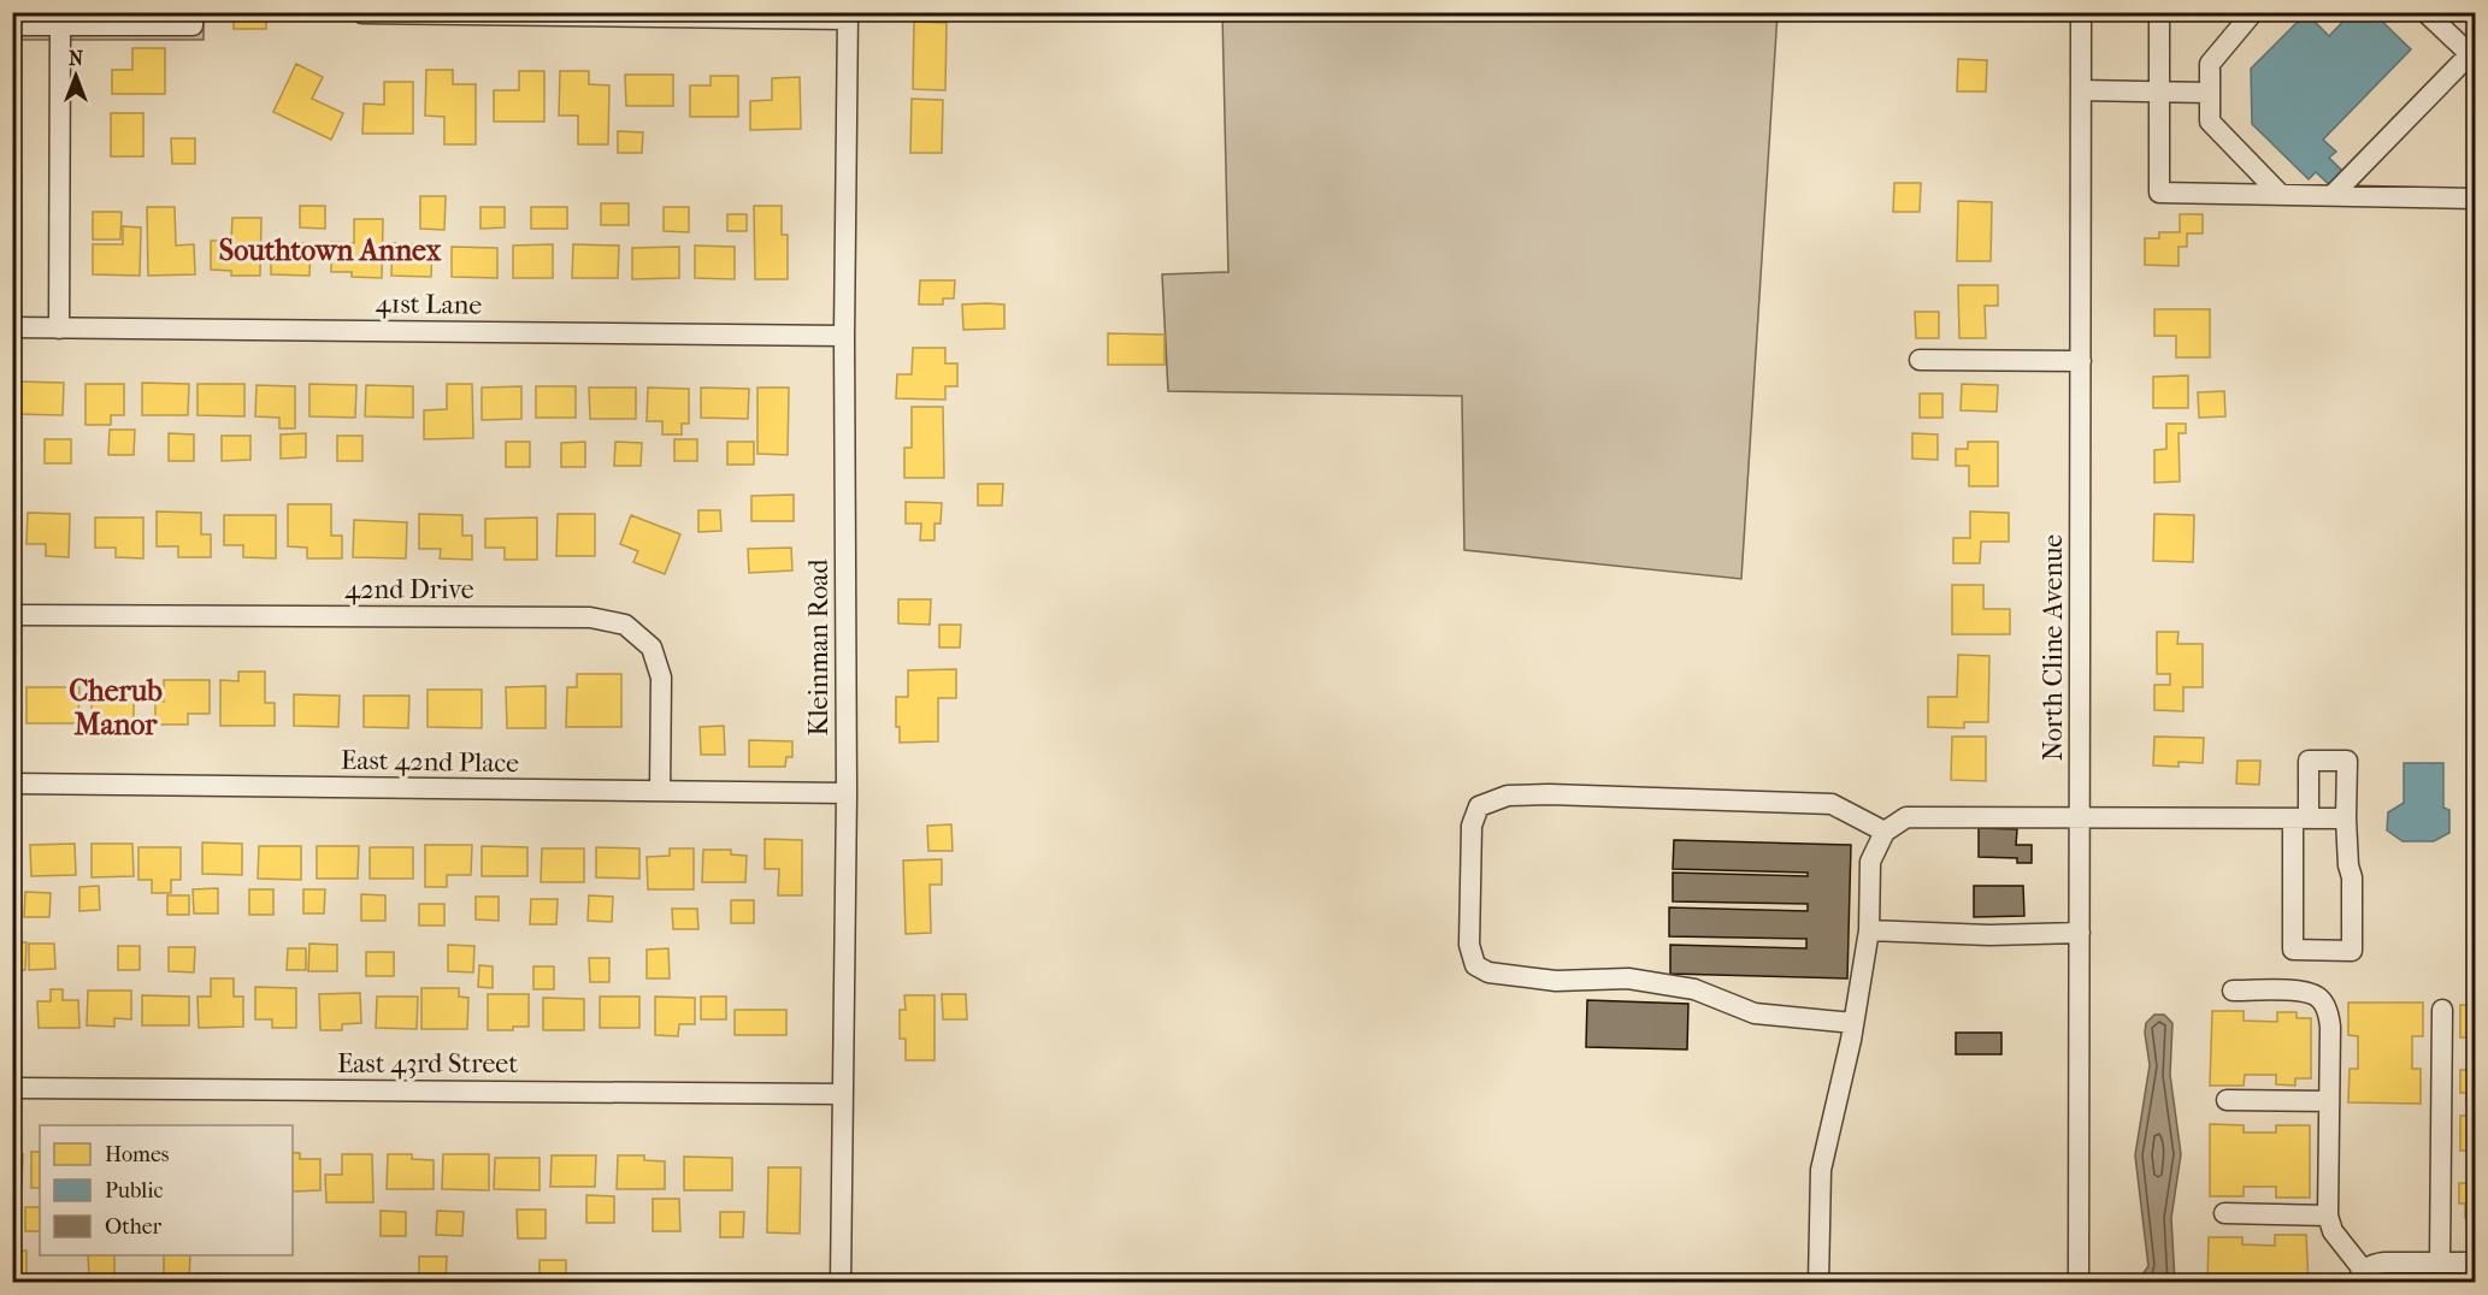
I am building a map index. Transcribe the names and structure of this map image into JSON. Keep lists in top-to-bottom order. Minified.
{"streets":{"street":["41st Lane","42nd Drive","Kleinman Road","North Cline Avenue","East 42nd Place","East 43rd Street"]},"crossings":[["41st Lane","Kleinman Road"],["42nd Drive","East 42nd Place"],["Kleinman Road","East 42nd Place"],["Kleinman Road","East 43rd Street"]],"districts":["Southtown Annex","Cherub Manor"],"legend":["Homes","Public","Other"],"north":"top"}
